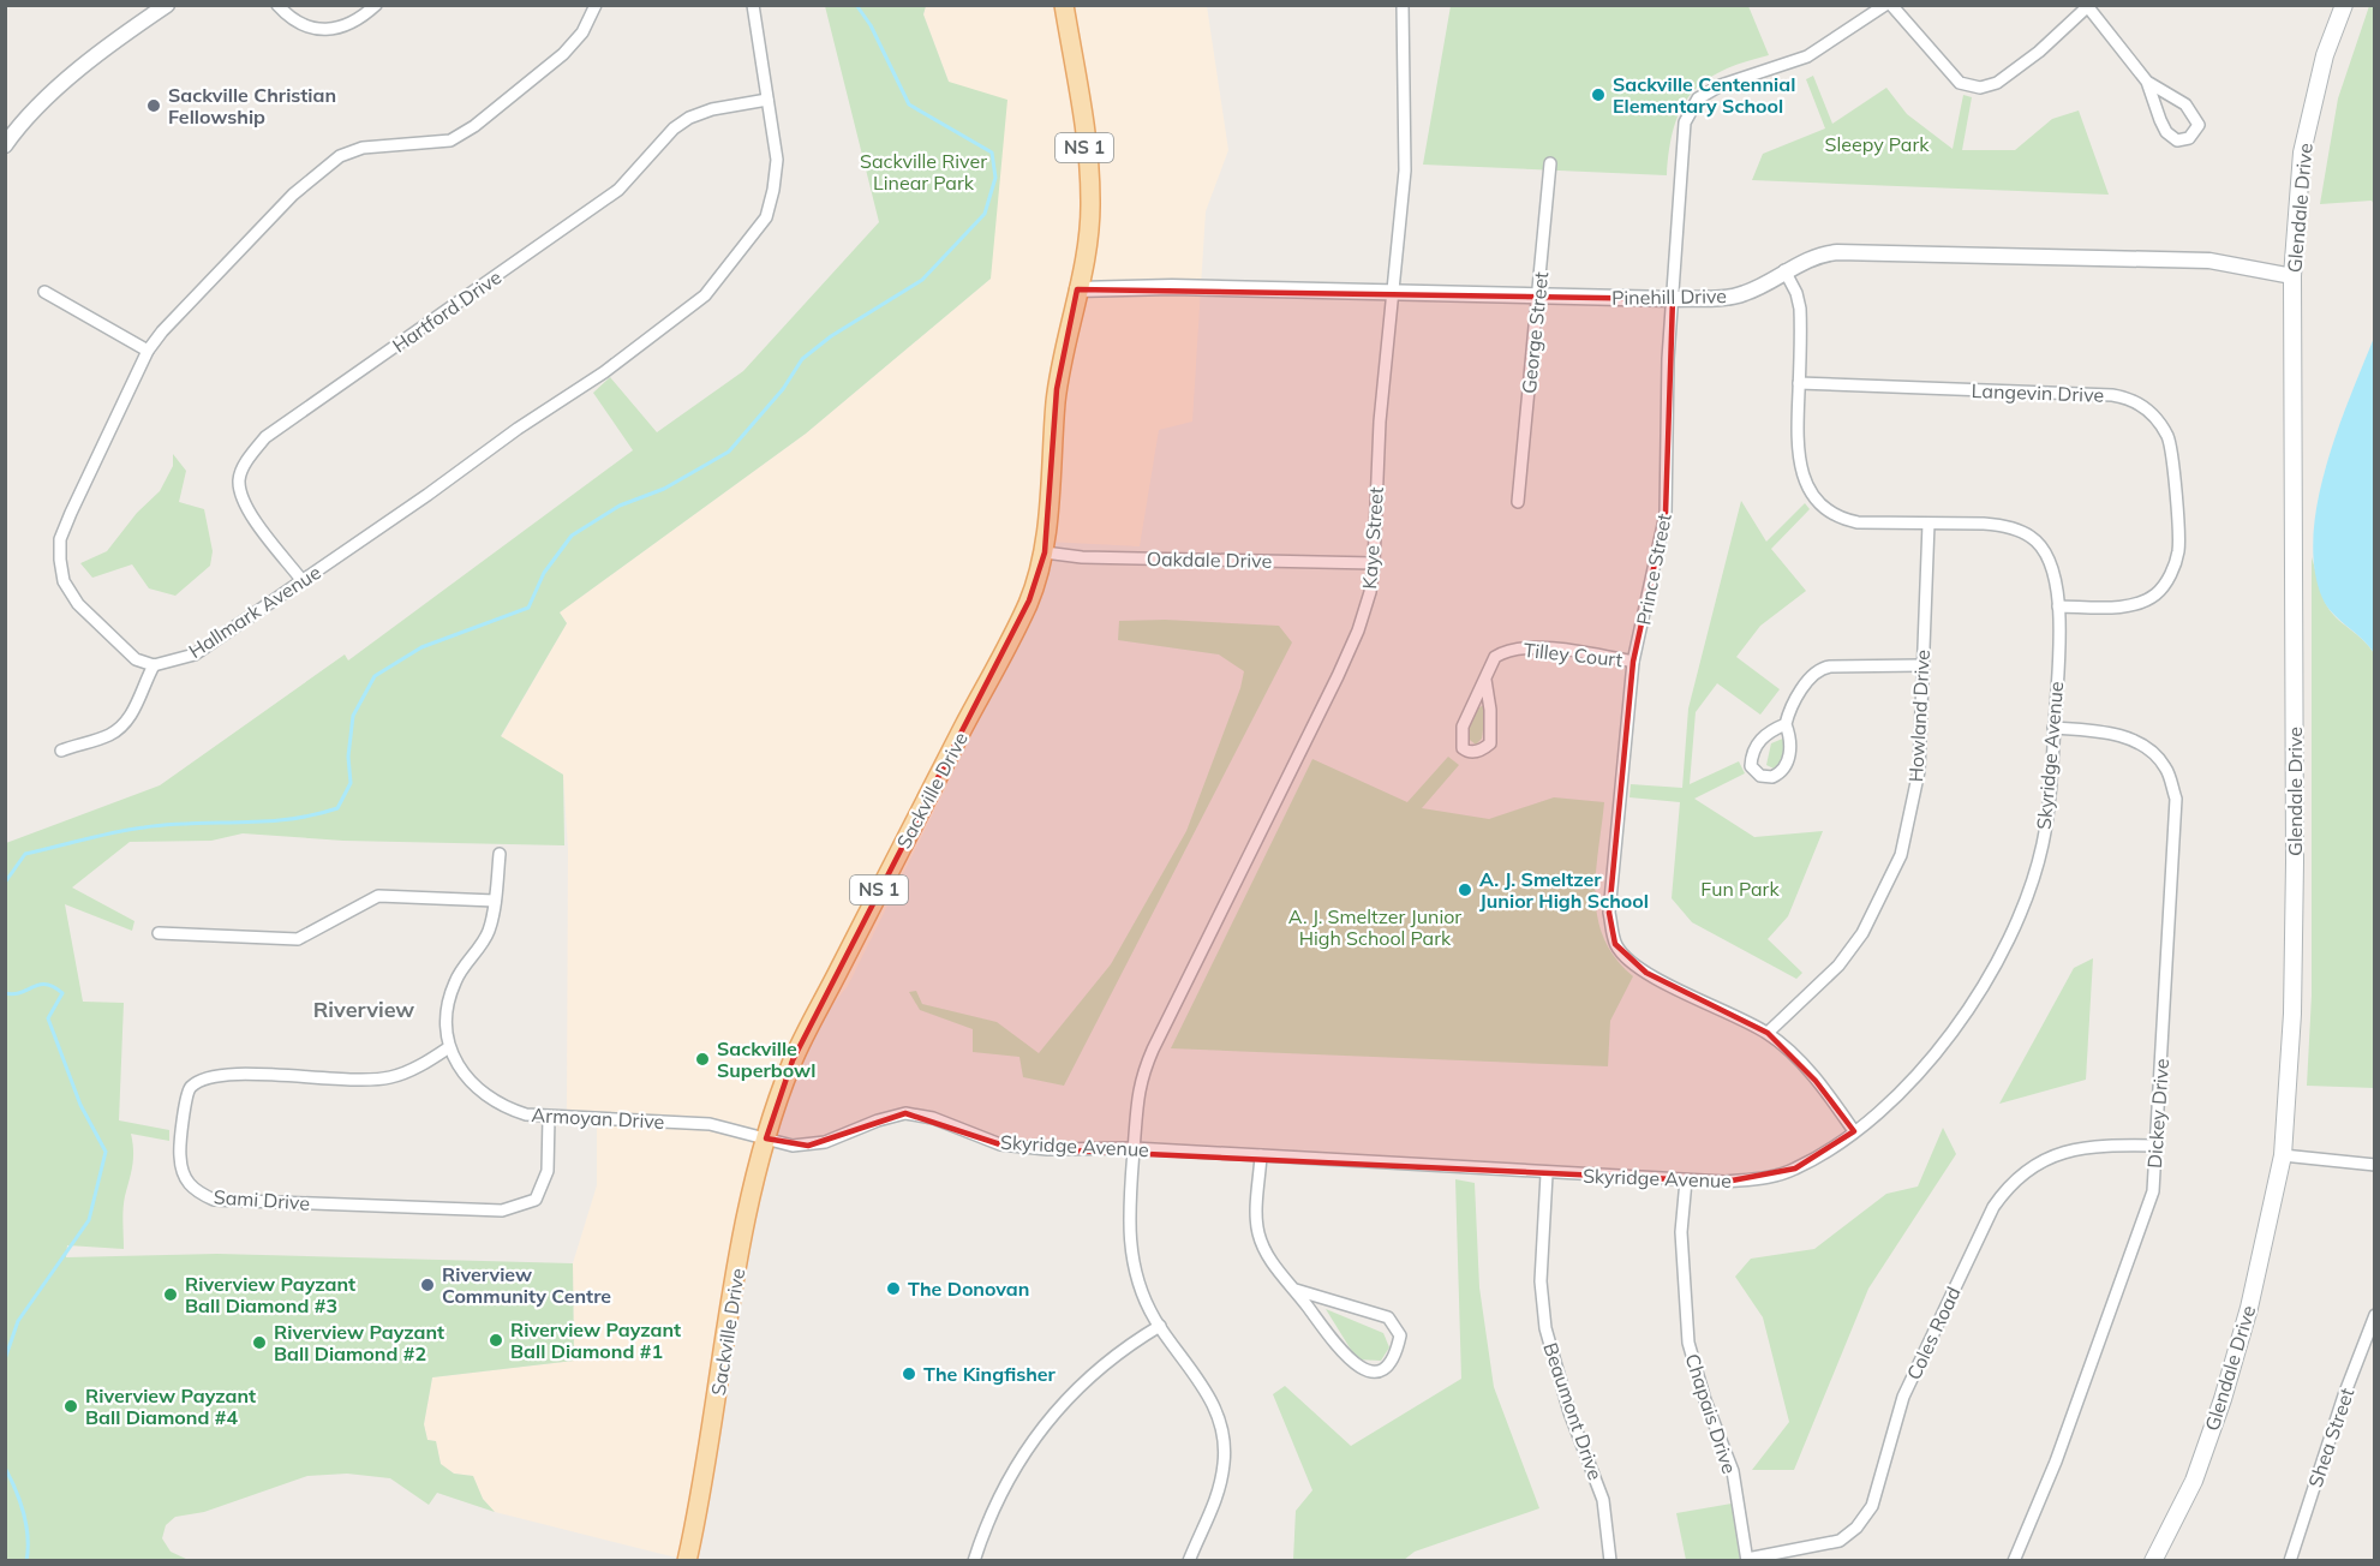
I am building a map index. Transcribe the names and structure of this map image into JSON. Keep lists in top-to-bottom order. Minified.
{"streets":{"main road":["NS 1","Glendale Drive","Sackville Drive"],"street":["Pinehill Drive","Hartford Drive","George Street","Langevin Drive","Kaye Street","Oakdale Drive","Prince Street","Hallmark Avenue","Tilley Court","Howland Drive","Skyridge Avenue","Dickey Drive","Armoyan Drive","Sami Drive","Coles Road","Beaumont Drive","Chapais Drive","Shea Street"]},"crossings":[["Glendale Drive","Pinehill Drive"],["Pinehill Drive","George Street"],["Pinehill Drive","Kaye Street"],["Pinehill Drive","Prince Street"],["Pinehill Drive","Skyridge Avenue"],["Pinehill Drive","Sackville Drive"],["Hartford Drive","Hallmark Avenue"],["Langevin Drive","Skyridge Avenue"],["Kaye Street","Oakdale Drive"],["Kaye Street","Skyridge Avenue"],["Oakdale Drive","Sackville Drive"],["Prince Street","Tilley Court"],["Prince Street","Howland Drive"],["Prince Street","Skyridge Avenue"],["Howland Drive","Skyridge Avenue"],["Skyridge Avenue","Sackville Drive"],["Skyridge Avenue","Dickey Drive"],["Skyridge Avenue","Armoyan Drive"],["Skyridge Avenue","Beaumont Drive"],["Skyridge Avenue","Chapais Drive"],["Sackville Drive","Armoyan Drive"],["Dickey Drive","Coles Road"],["Armoyan Drive","Sami Drive"],["Coles Road","Chapais Drive"]],"districts":["Riverview"],"parks":["Sleepy Park","Sackville River Linear Park","Fun Park","A. J. Smeltzer Junior High School Park"],"places":["Sackville Centennial Elementary School","Sackville Christian Fellowship","A. J. Smeltzer Junior High School","Sackville Superbowl","Riverview Community Centre","The Donovan","Riverview Payzant Ball Diamond #3","Riverview Payzant Ball Diamond #1","Riverview Payzant Ball Diamond #2","The Kingfisher","Riverview Payzant Ball Diamond #4"]}
